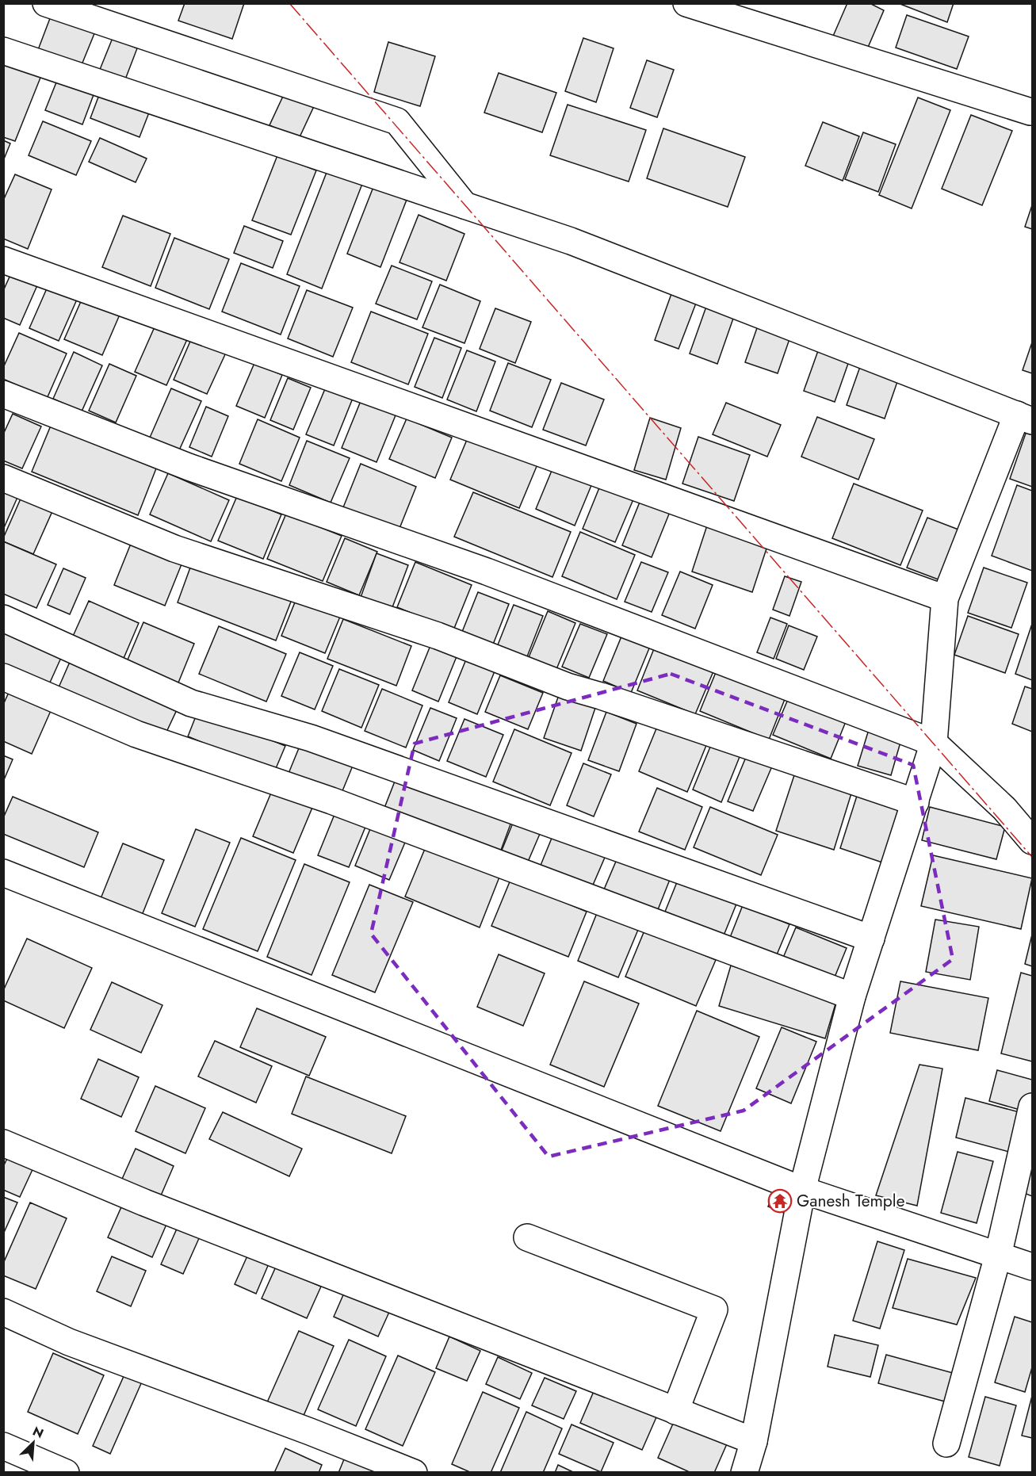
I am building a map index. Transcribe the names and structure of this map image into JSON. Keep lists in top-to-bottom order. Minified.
{"places":{"temple":["Ganesh Temple"]},"north":"top right"}
